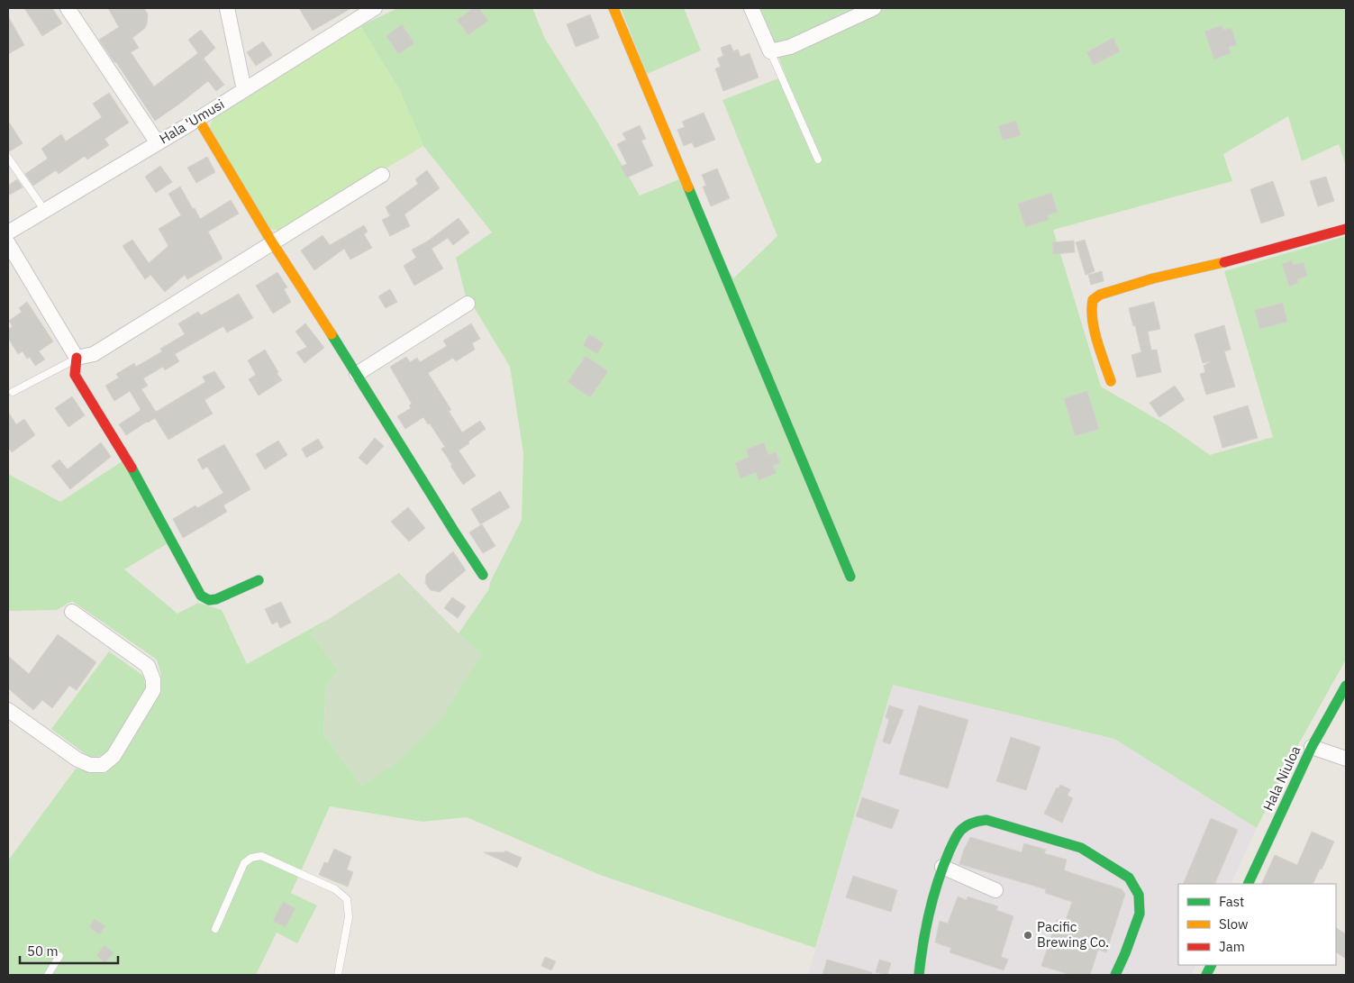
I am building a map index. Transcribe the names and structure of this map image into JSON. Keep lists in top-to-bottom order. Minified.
{"streets":{"street":["Hala 'Umusi","Hala Niuloa"]},"places":["Pacific Brewing Co."],"legend":["Fast","Slow","Jam"],"scale_bar":"50 m"}
